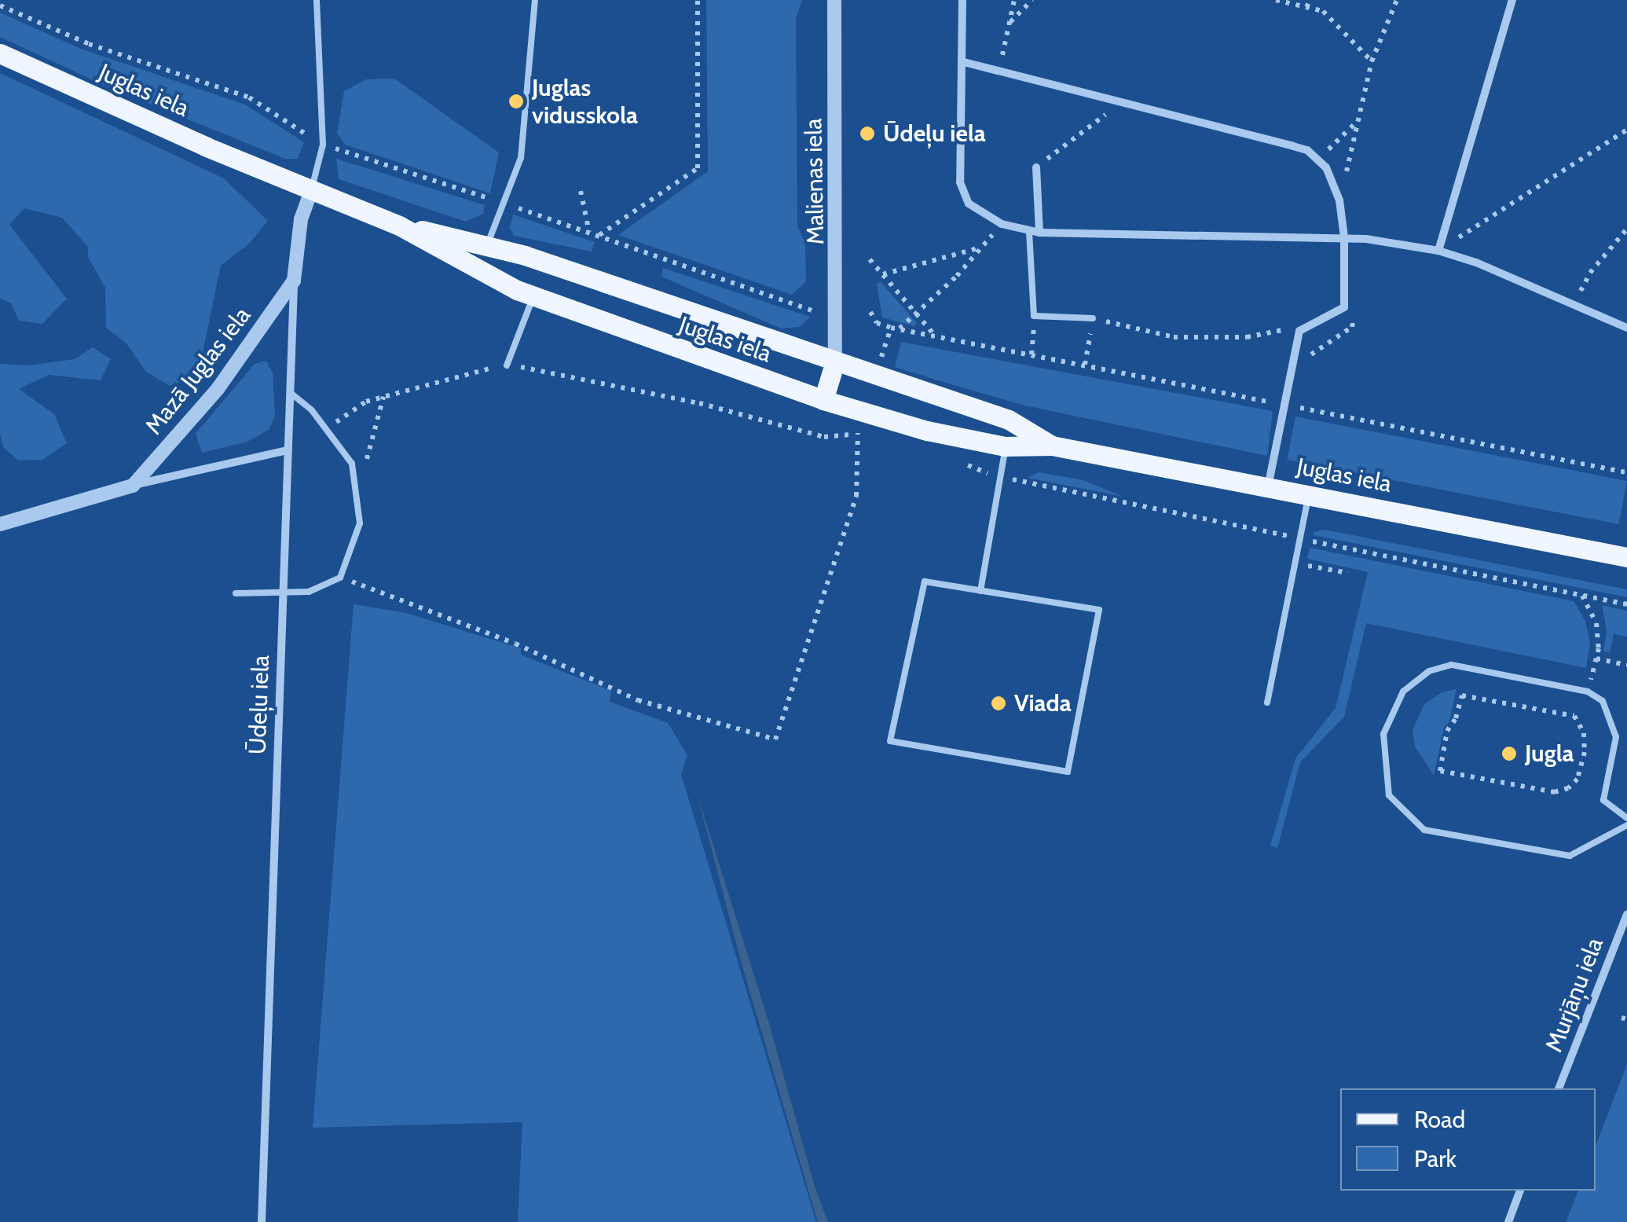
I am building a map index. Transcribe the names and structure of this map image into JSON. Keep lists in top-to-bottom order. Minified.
{"streets":{"main road":["Juglas iela"],"street":["Malienas iela","Mazā Juglas iela","Ūdeļu iela","Murjāņu iela"]},"crossings":[["Juglas iela","Malienas iela"],["Juglas iela","Ūdeļu iela"],["Mazā Juglas iela","Ūdeļu iela"]],"places":["Juglas vidusskola","Ūdeļu iela","Viada","Jugla"],"legend":["Road","Park"]}
